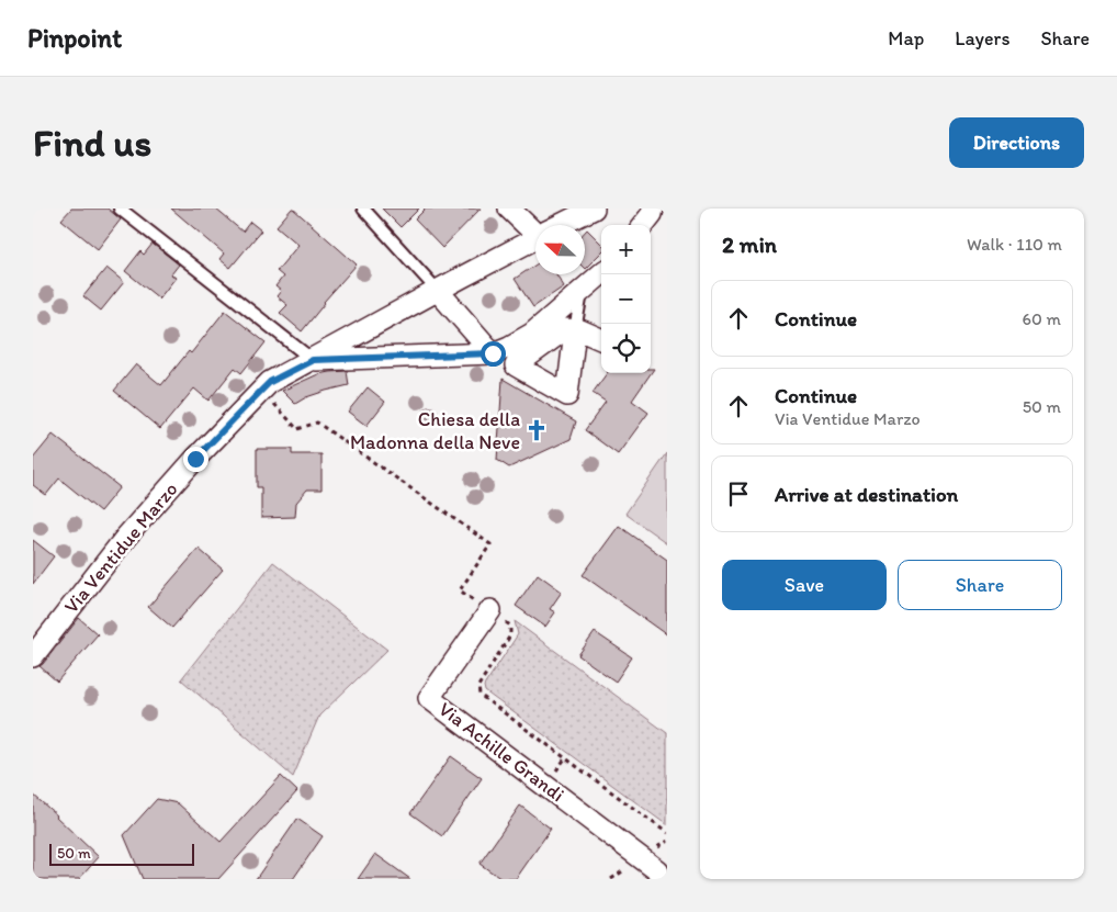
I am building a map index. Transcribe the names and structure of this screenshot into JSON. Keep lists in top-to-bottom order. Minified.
{"streets":{"street":["Via Ventidue Marzo","Via Achille Grandi"]},"places":{"church":["Chiesa della Madonna della Neve"]},"scale_bar":"50 m","north":"left","page":{"header":"Pinpoint","nav":["Map","Layers","Share"],"buttons":["Directions",["Save","Share"]],"title":"Find us","heading":["2 min","Walk · 110 m"],"map_buttons":["+","−"],"list":[["Continue","60 m"],["Continue","Via Ventidue Marzo","50 m"],"Arrive at destination"],"scale":"50 m"}}
